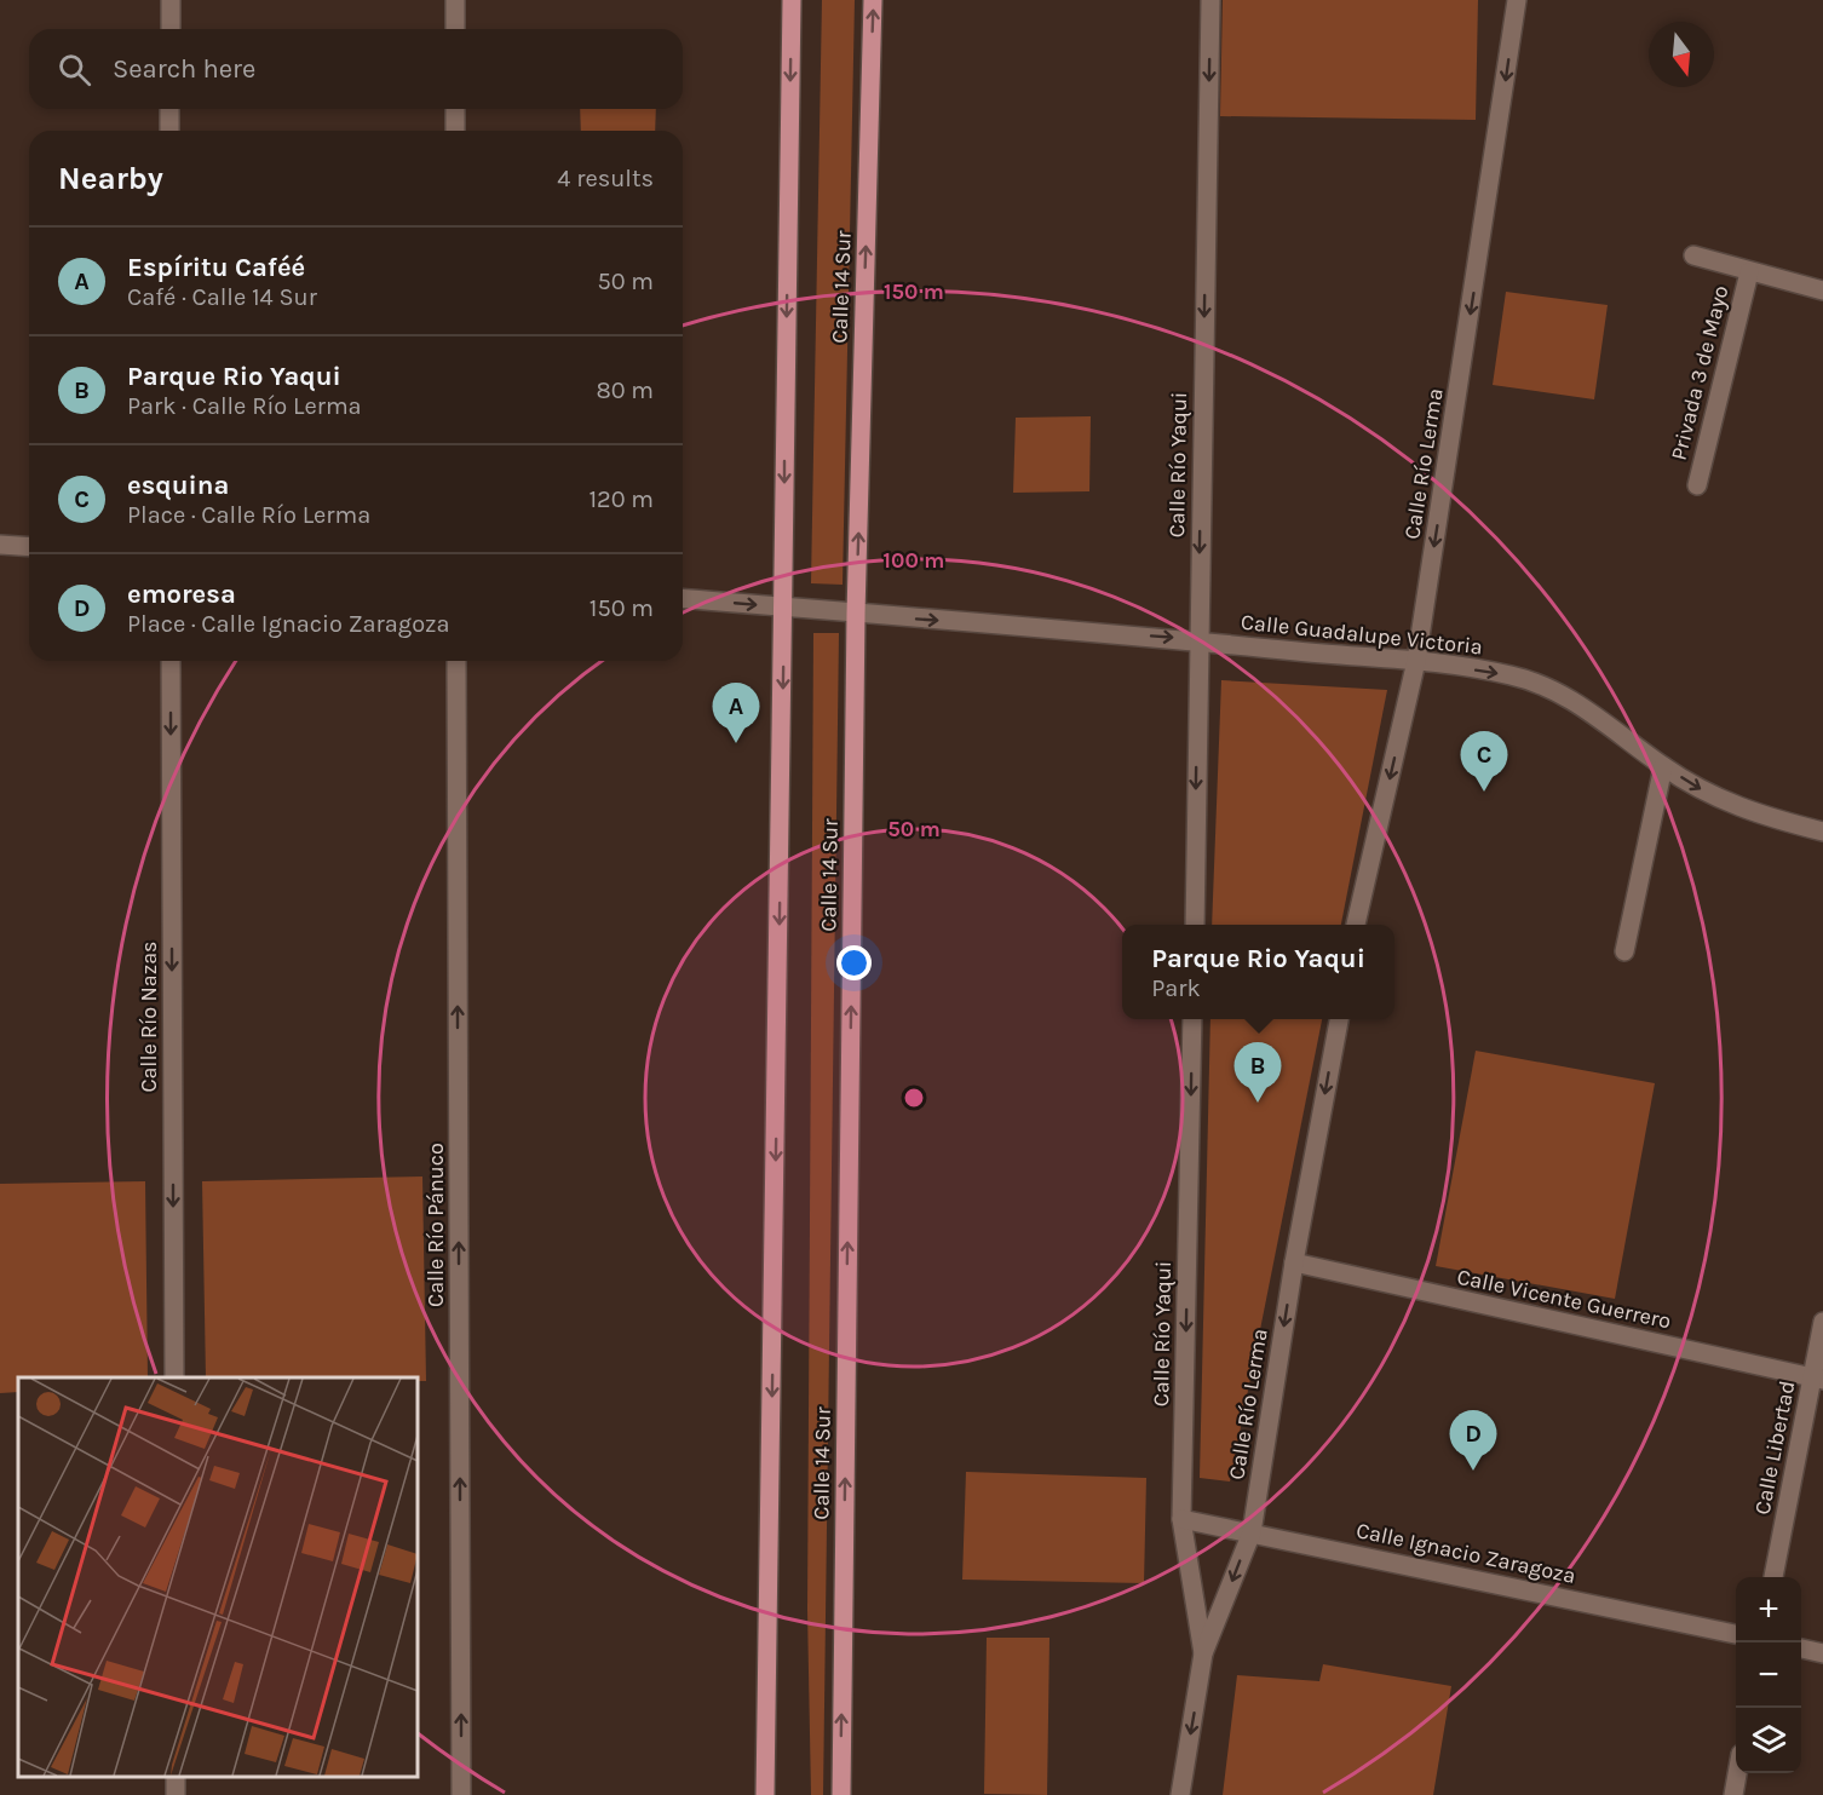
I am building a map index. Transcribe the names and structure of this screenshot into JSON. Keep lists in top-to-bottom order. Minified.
{"streets":{"main road":["Calle 14 Sur"],"street":["Privada 3 de Mayo","Calle Río Lerma","Calle Río Yaqui","Calle Guadalupe Victoria","Calle Río Nazas","Calle Río Pánuco","Calle Vicente Guerrero","Calle Libertad","Calle Ignacio Zaragoza"]},"crossings":[["Calle 14 Sur","Calle Guadalupe Victoria"],["Calle Río Lerma","Calle Río Yaqui"],["Calle Río Lerma","Calle Guadalupe Victoria"],["Calle Río Lerma","Calle Vicente Guerrero"],["Calle Río Lerma","Calle Ignacio Zaragoza"],["Calle Río Yaqui","Calle Guadalupe Victoria"],["Calle Río Yaqui","Calle Ignacio Zaragoza"],["Calle Vicente Guerrero","Calle Libertad"]],"one_way":["Calle Río Lerma","Calle Río Yaqui","Calle Guadalupe Victoria","Calle Río Nazas","Calle Río Pánuco"],"north":"bottom","page":{"search":"Search here","heading":["Nearby","4 results"],"list":[{"mark":"A","name":"Espíritu Caféé","note":"Café · Calle 14 Sur","value":"50 m"},{"mark":"B","name":"Parque Rio Yaqui","note":"Park · Calle Río Lerma","value":"80 m"},{"mark":"C","name":"esquina","note":"Place · Calle Río Lerma","value":"120 m"},{"mark":"D","name":"emoresa","note":"Place · Calle Ignacio Zaragoza","value":"150 m"}],"pins":["A","C","B","D"],"popup":["Parque Rio Yaqui","Park"],"map_buttons":["+","−"]},"rings":["150 m","100 m","50 m"]}
